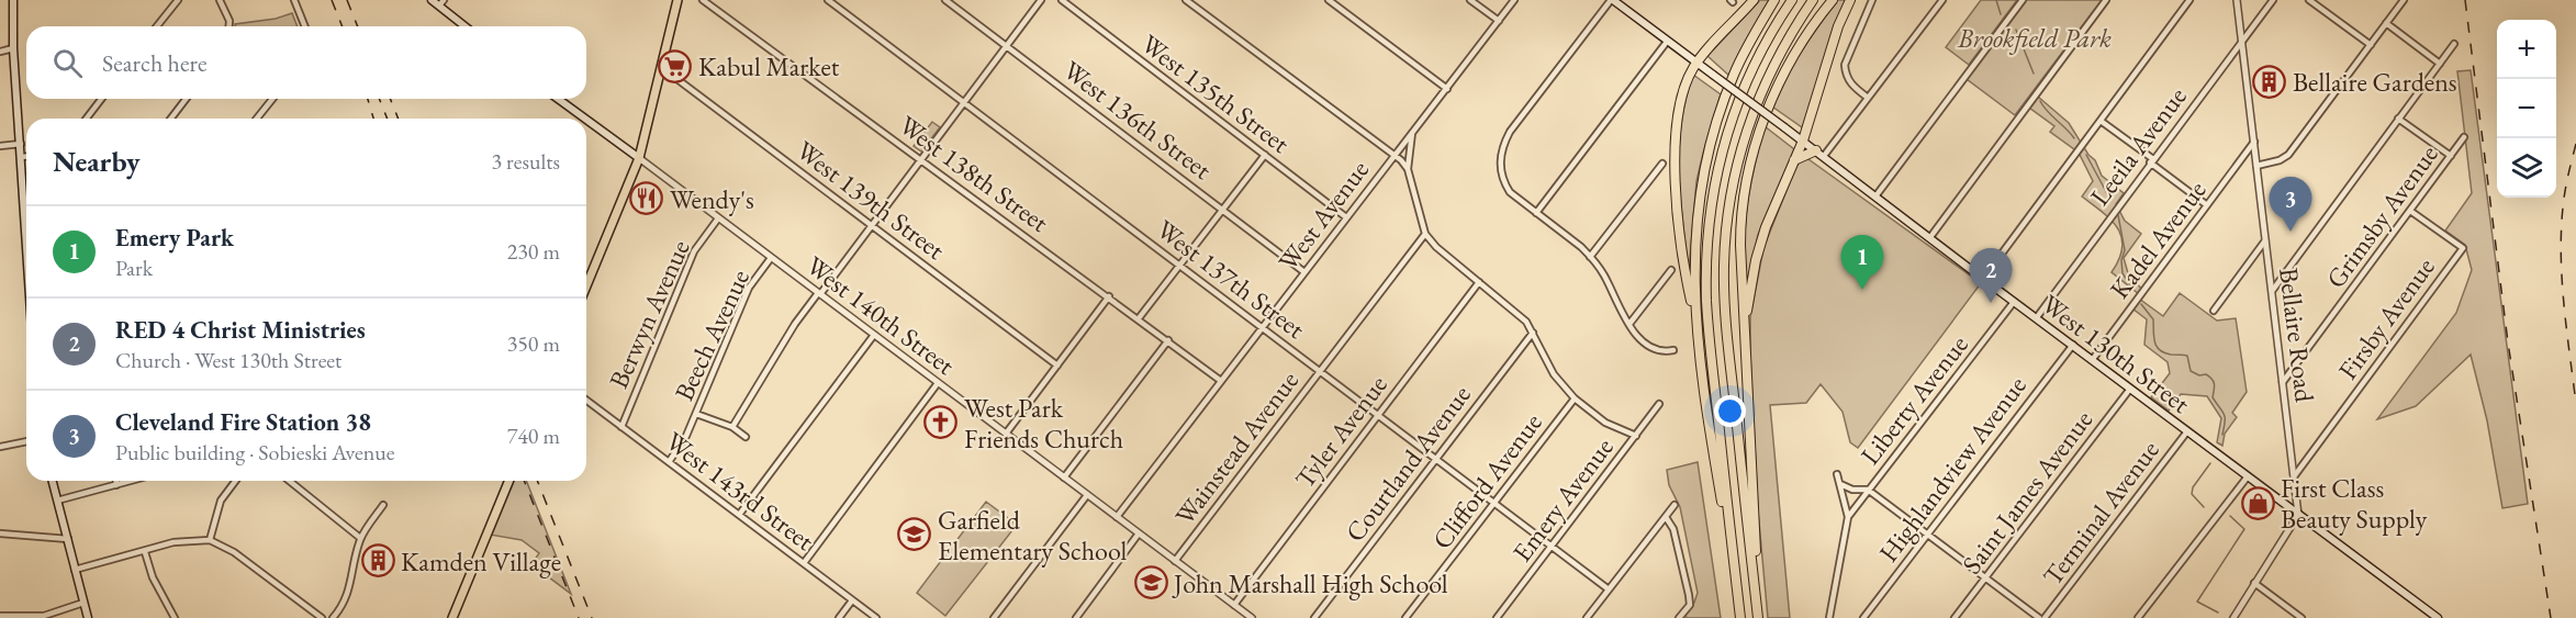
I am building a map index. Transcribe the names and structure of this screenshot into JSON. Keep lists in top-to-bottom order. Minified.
{"streets":{"main road":["West 140th Street","West 130th Street"],"street":["West 135th Street","West 136th Street","Leeila Avenue","West 138th Street","West 139th Street","West Avenue","Grimsby Avenue","Kadel Avenue","West 137th Street","Berwyn Avenue","Firsby Avenue","Beech Avenue","Bellaire Road","Liberty Avenue","Tyler Avenue","Wainstead Avenue","Courtland Avenue","Highlandview Avenue","Clifford Avenue","West 143rd Street","Saint James Avenue","Emery Avenue","Terminal Avenue"]},"crossings":[["West 135th Street","West Avenue"],["West 136th Street","West Avenue"],["Leeila Avenue","Bellaire Road"],["Leeila Avenue","West 130th Street"],["West 138th Street","West Avenue"],["West Avenue","West 137th Street"],["West Avenue","West 140th Street"],["Grimsby Avenue","Firsby Avenue"],["Grimsby Avenue","Bellaire Road"],["Kadel Avenue","Bellaire Road"],["Kadel Avenue","West 130th Street"],["West 137th Street","Tyler Avenue"],["West 137th Street","Wainstead Avenue"],["West 137th Street","Courtland Avenue"],["West 137th Street","Clifford Avenue"],["West 137th Street","Emery Avenue"],["Berwyn Avenue","West 140th Street"],["Berwyn Avenue","West 143rd Street"],["West 140th Street","Beech Avenue"],["West 140th Street","Tyler Avenue"],["West 140th Street","Wainstead Avenue"],["Firsby Avenue","Bellaire Road"],["Beech Avenue","West 143rd Street"],["Bellaire Road","West 130th Street"],["West 130th Street","Liberty Avenue"],["West 130th Street","Highlandview Avenue"],["West 130th Street","Saint James Avenue"],["West 130th Street","Terminal Avenue"]],"parks":["Brookfield Park"],"places":{"supermarket":["Kabul Market"],"building":["Bellaire Gardens","Kamden Village"],"restaurant":["Wendy's"],"church":["West Park Friends Church"],"shop":["First Class Beauty Supply"],"school or university":["Garfield Elementary School","John Marshall High School"]},"page":{"map_buttons":["+","−"],"search":"Search here","heading":["Nearby","3 results"],"pins":["3","1","2"],"list":[{"mark":"1","name":"Emery Park","note":"Park","value":"230 m"},{"mark":"2","name":"RED 4 Christ Ministries","note":"Church · West 130th Street","value":"350 m"},{"mark":"3","name":"Cleveland Fire Station 38","note":"Public building · Sobieski Avenue","value":"740 m"}]}}
